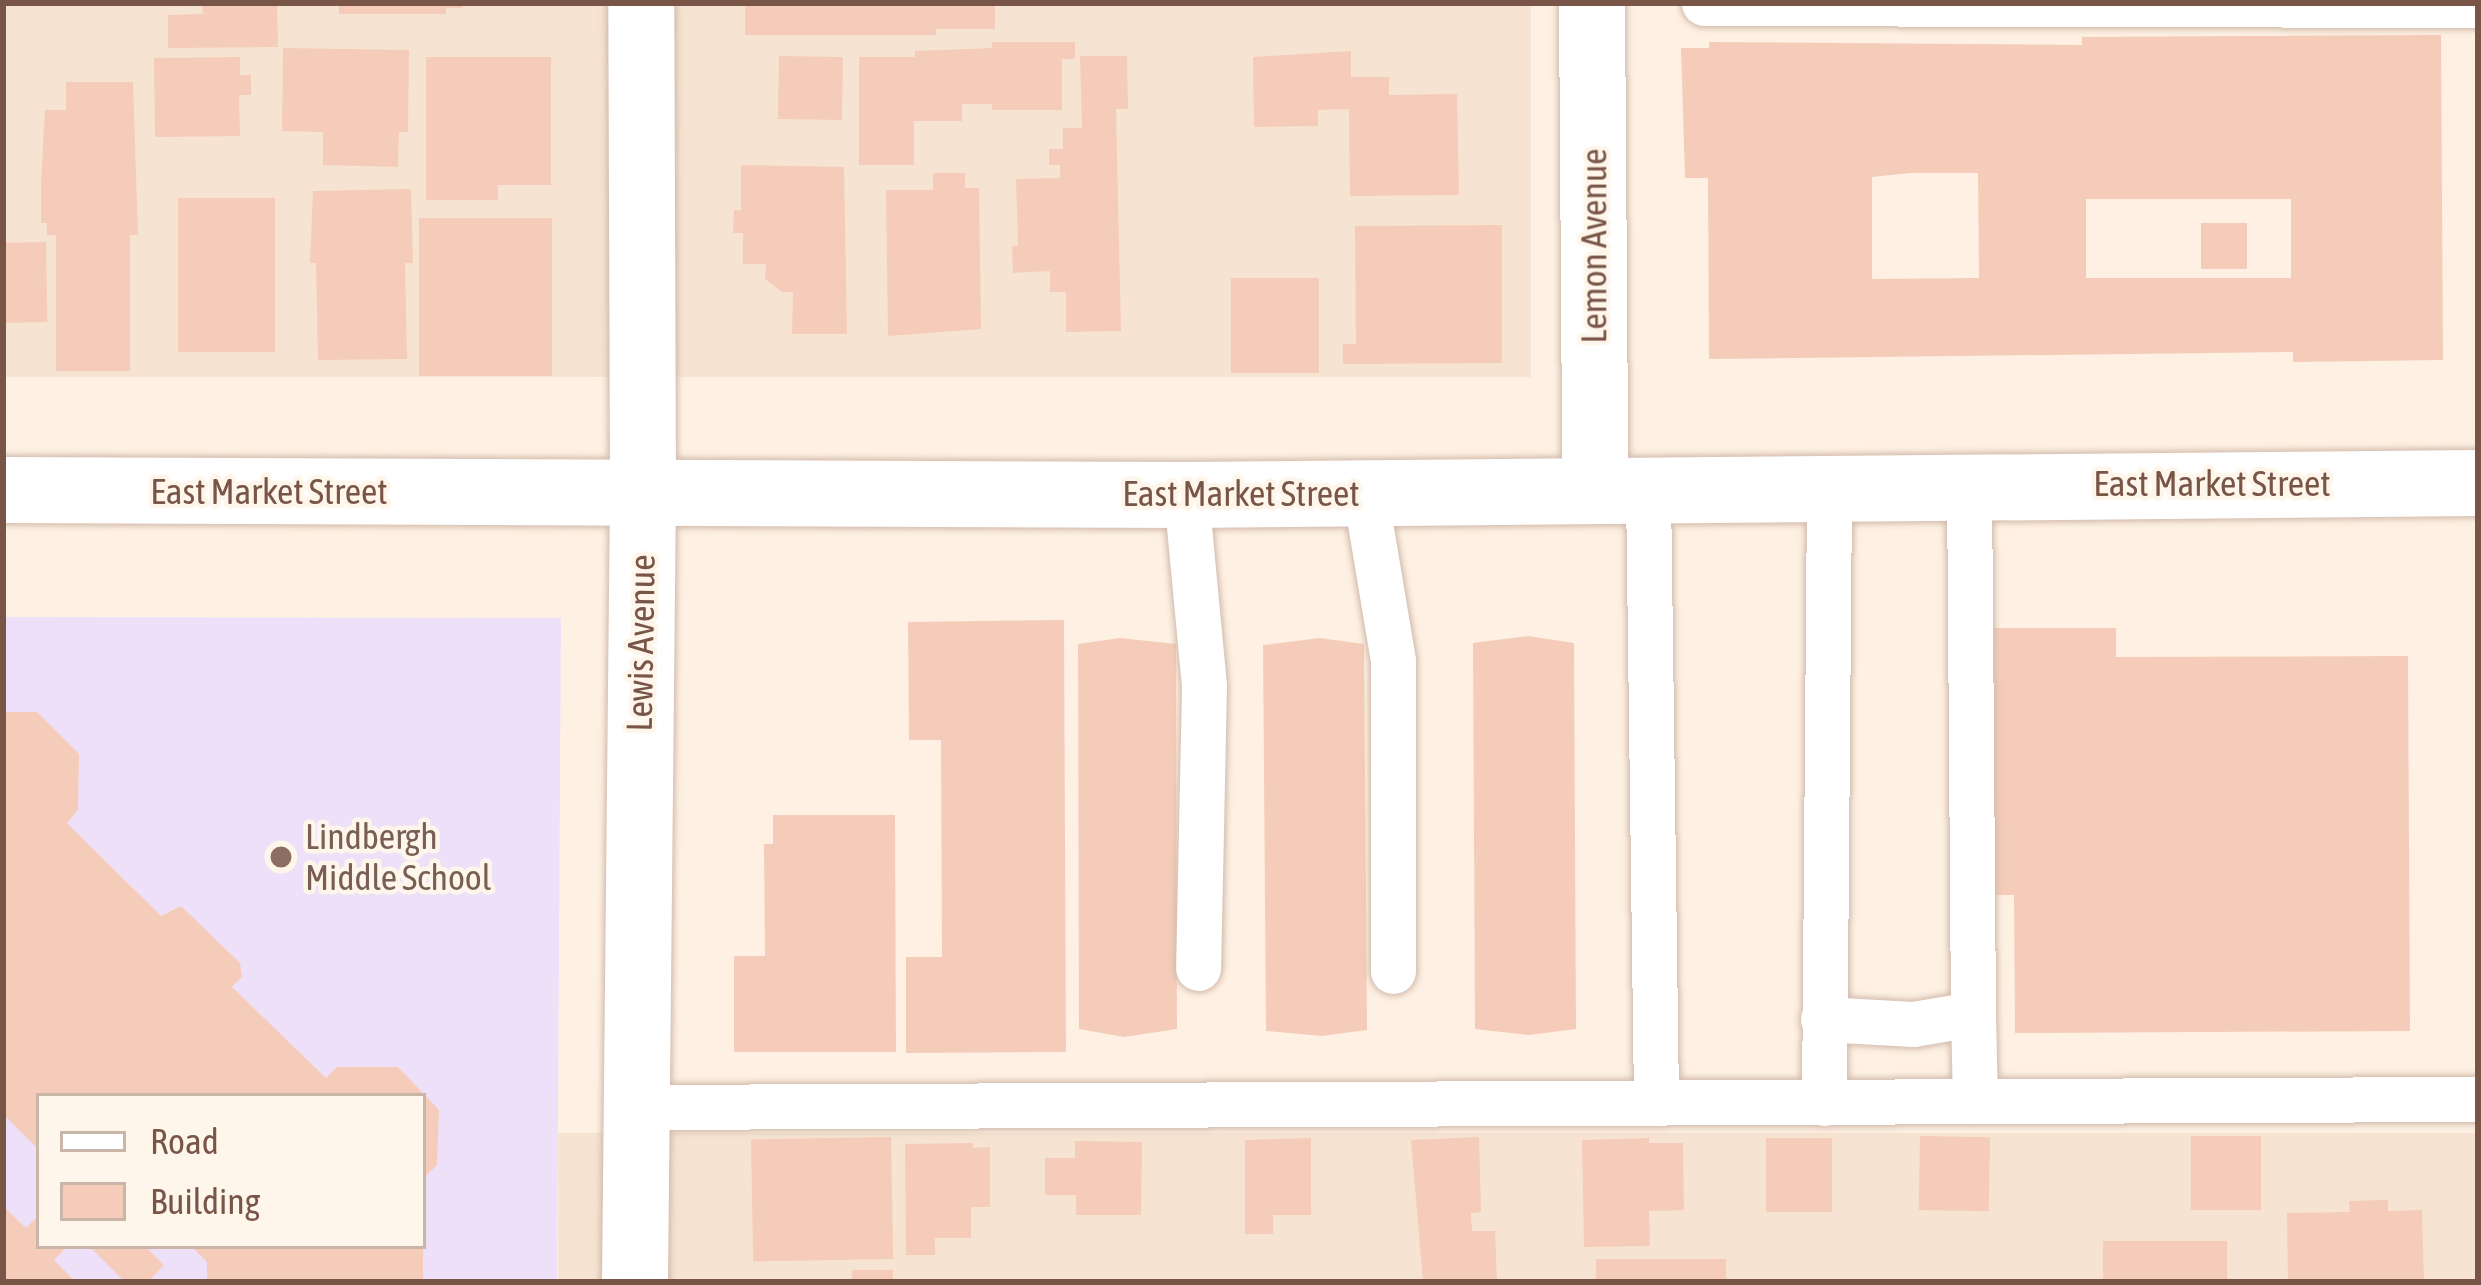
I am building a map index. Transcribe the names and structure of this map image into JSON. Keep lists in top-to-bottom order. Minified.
{"streets":{"street":["Lemon Avenue","East Market Street","Lewis Avenue"]},"crossings":[["Lemon Avenue","East Market Street"],["East Market Street","Lewis Avenue"]],"places":["Lindbergh Middle School"],"legend":["Road","Building"]}
